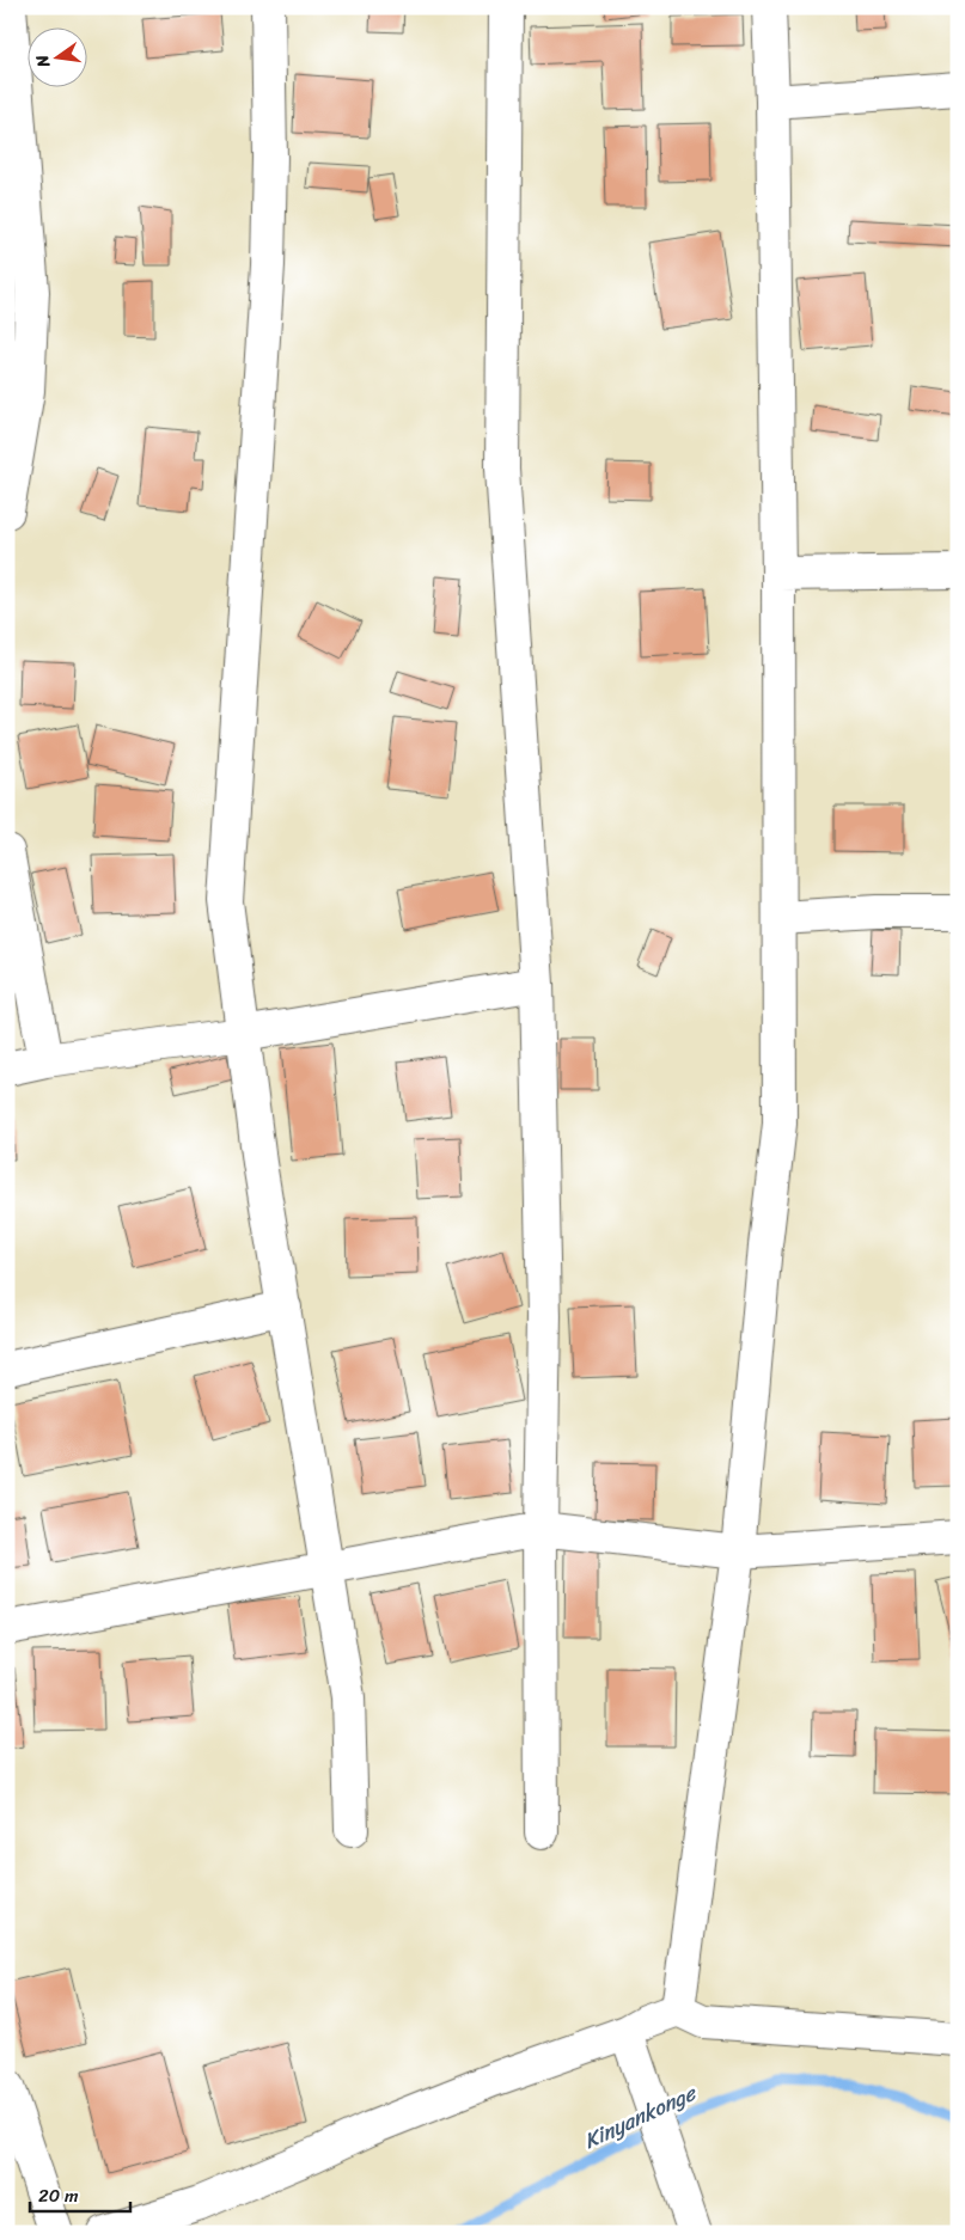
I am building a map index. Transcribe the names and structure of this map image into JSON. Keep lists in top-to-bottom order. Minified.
{"water":["Kinyankonge"],"scale_bar":"20 m","north":"left"}
